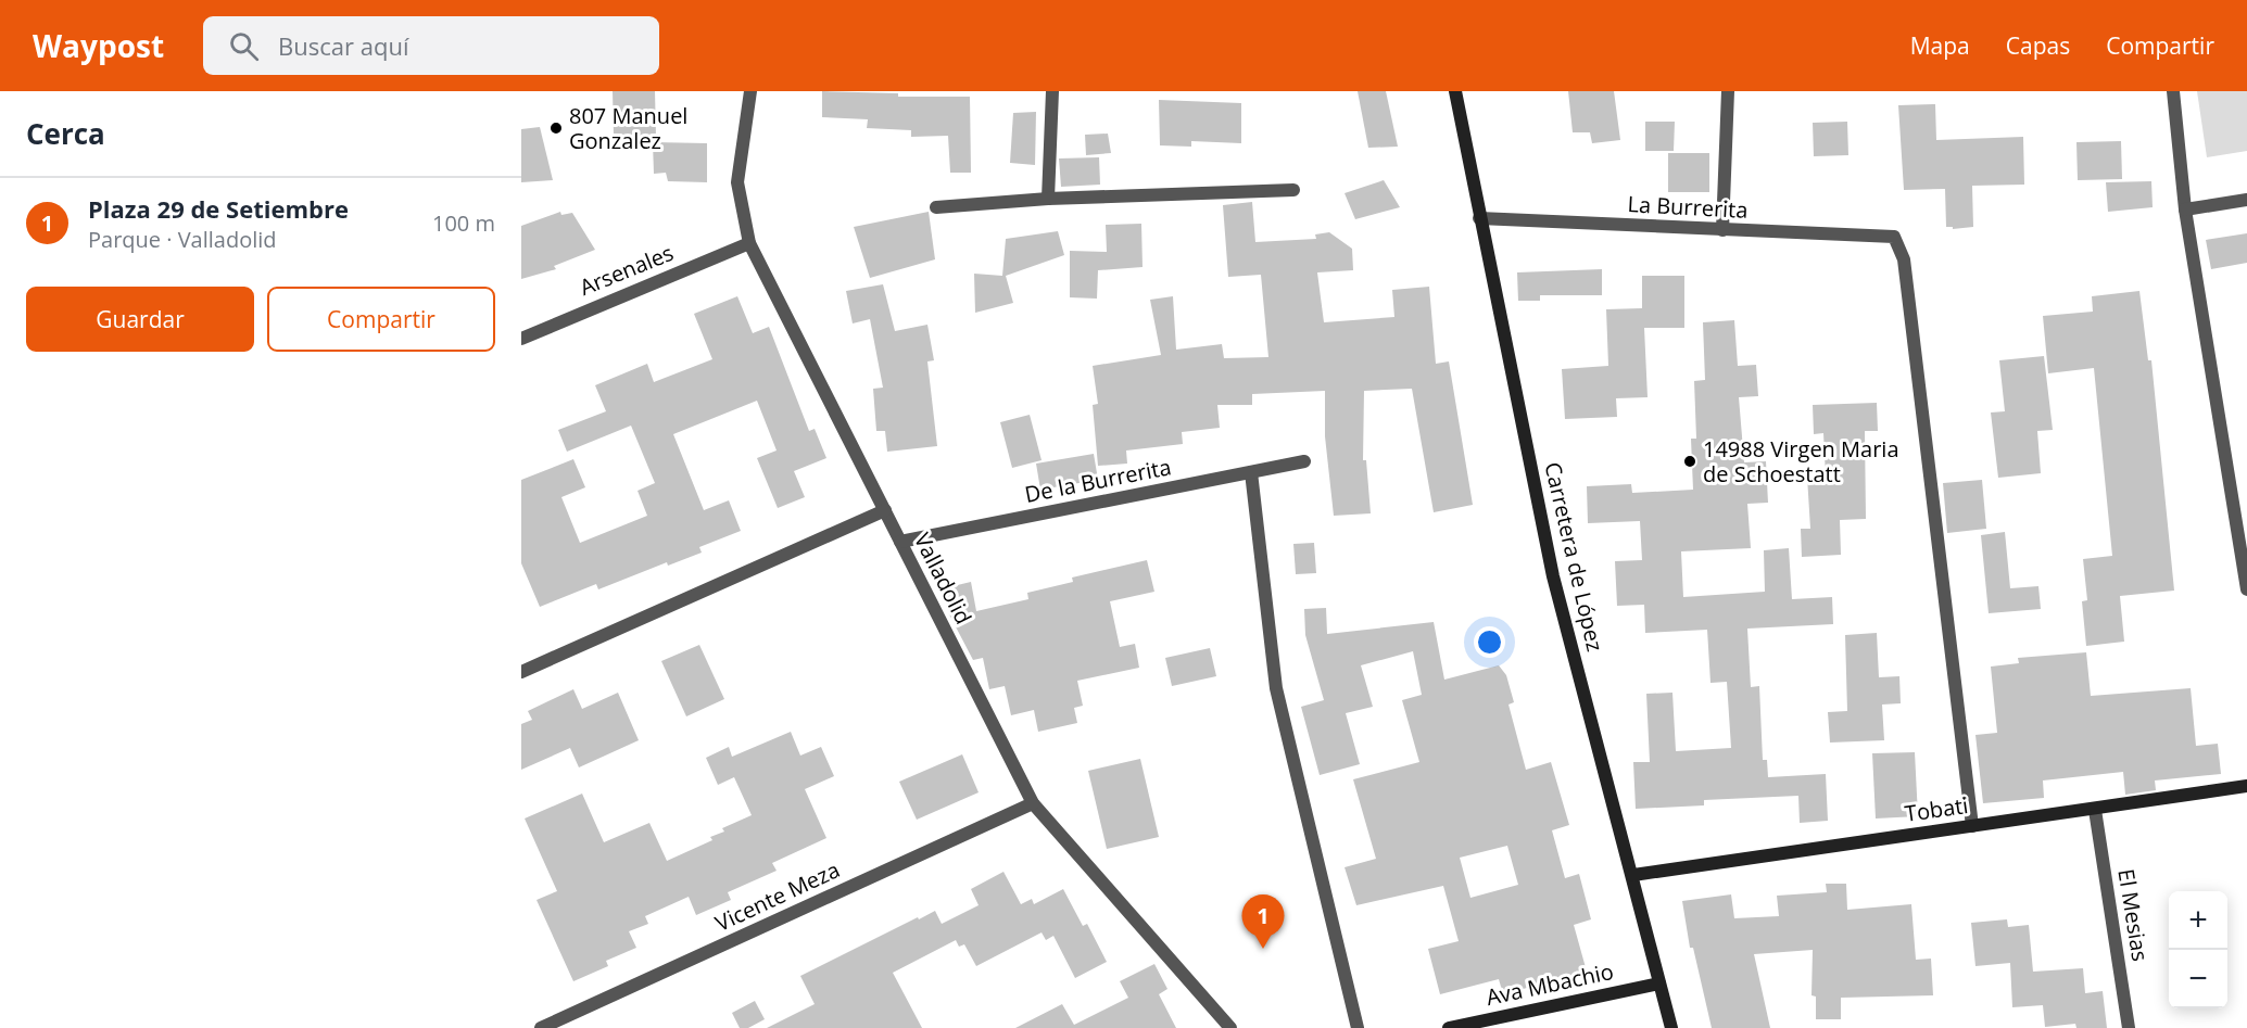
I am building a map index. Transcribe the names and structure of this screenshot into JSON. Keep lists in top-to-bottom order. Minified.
{"streets":{"main road":["Carretera de López","Tobati","Ava Mbachio"],"street":["La Burrerita","Arsenales","De la Burrerita","Valladolid","Vicente Meza","El Mesias"]},"crossings":[["La Burrerita","Carretera de López"],["La Burrerita","Tobati"],["Arsenales","Valladolid"],["De la Burrerita","Valladolid"],["Carretera de López","Tobati"],["Carretera de López","Ava Mbachio"],["Valladolid","Vicente Meza"],["Tobati","El Mesias"]],"places":["807 Manuel Gonzalez","14988 Virgen Maria de Schoestatt"],"page":{"header":"Waypost","search":"Buscar aquí","nav":["Mapa","Capas","Compartir"],"heading":"Cerca","list":[{"mark":"1","name":"Plaza 29 de Setiembre","note":"Parque · Valladolid","value":"100 m"}],"buttons":["Guardar","Compartir"],"map_buttons":["+","−"],"pins":"1"}}
